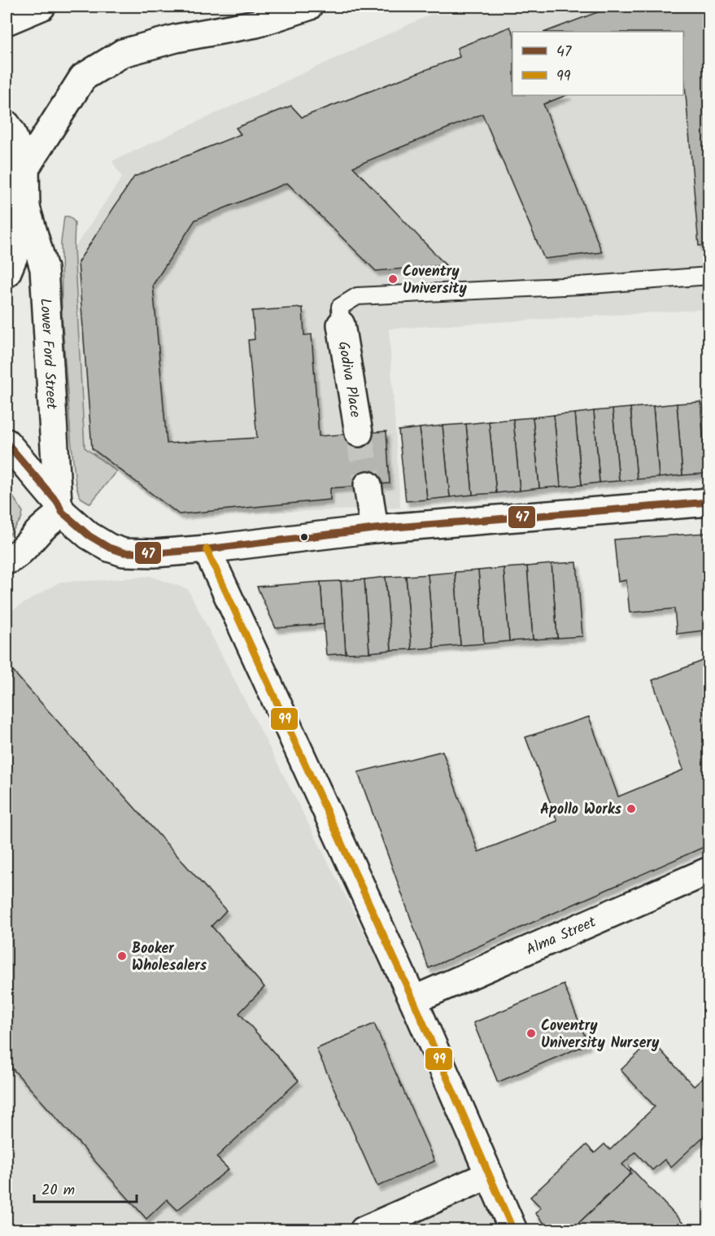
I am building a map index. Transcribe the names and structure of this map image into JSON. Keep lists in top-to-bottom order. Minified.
{"streets":{"main road":["Lower Ford Street","Godiva Place","Alma Street"]},"places":["Coventry University","Apollo Works","Booker Wholesalers","Coventry University Nursery"],"lines":["transit line 47","transit line 99"],"legend":["47","99"],"scale_bar":"20 m"}
